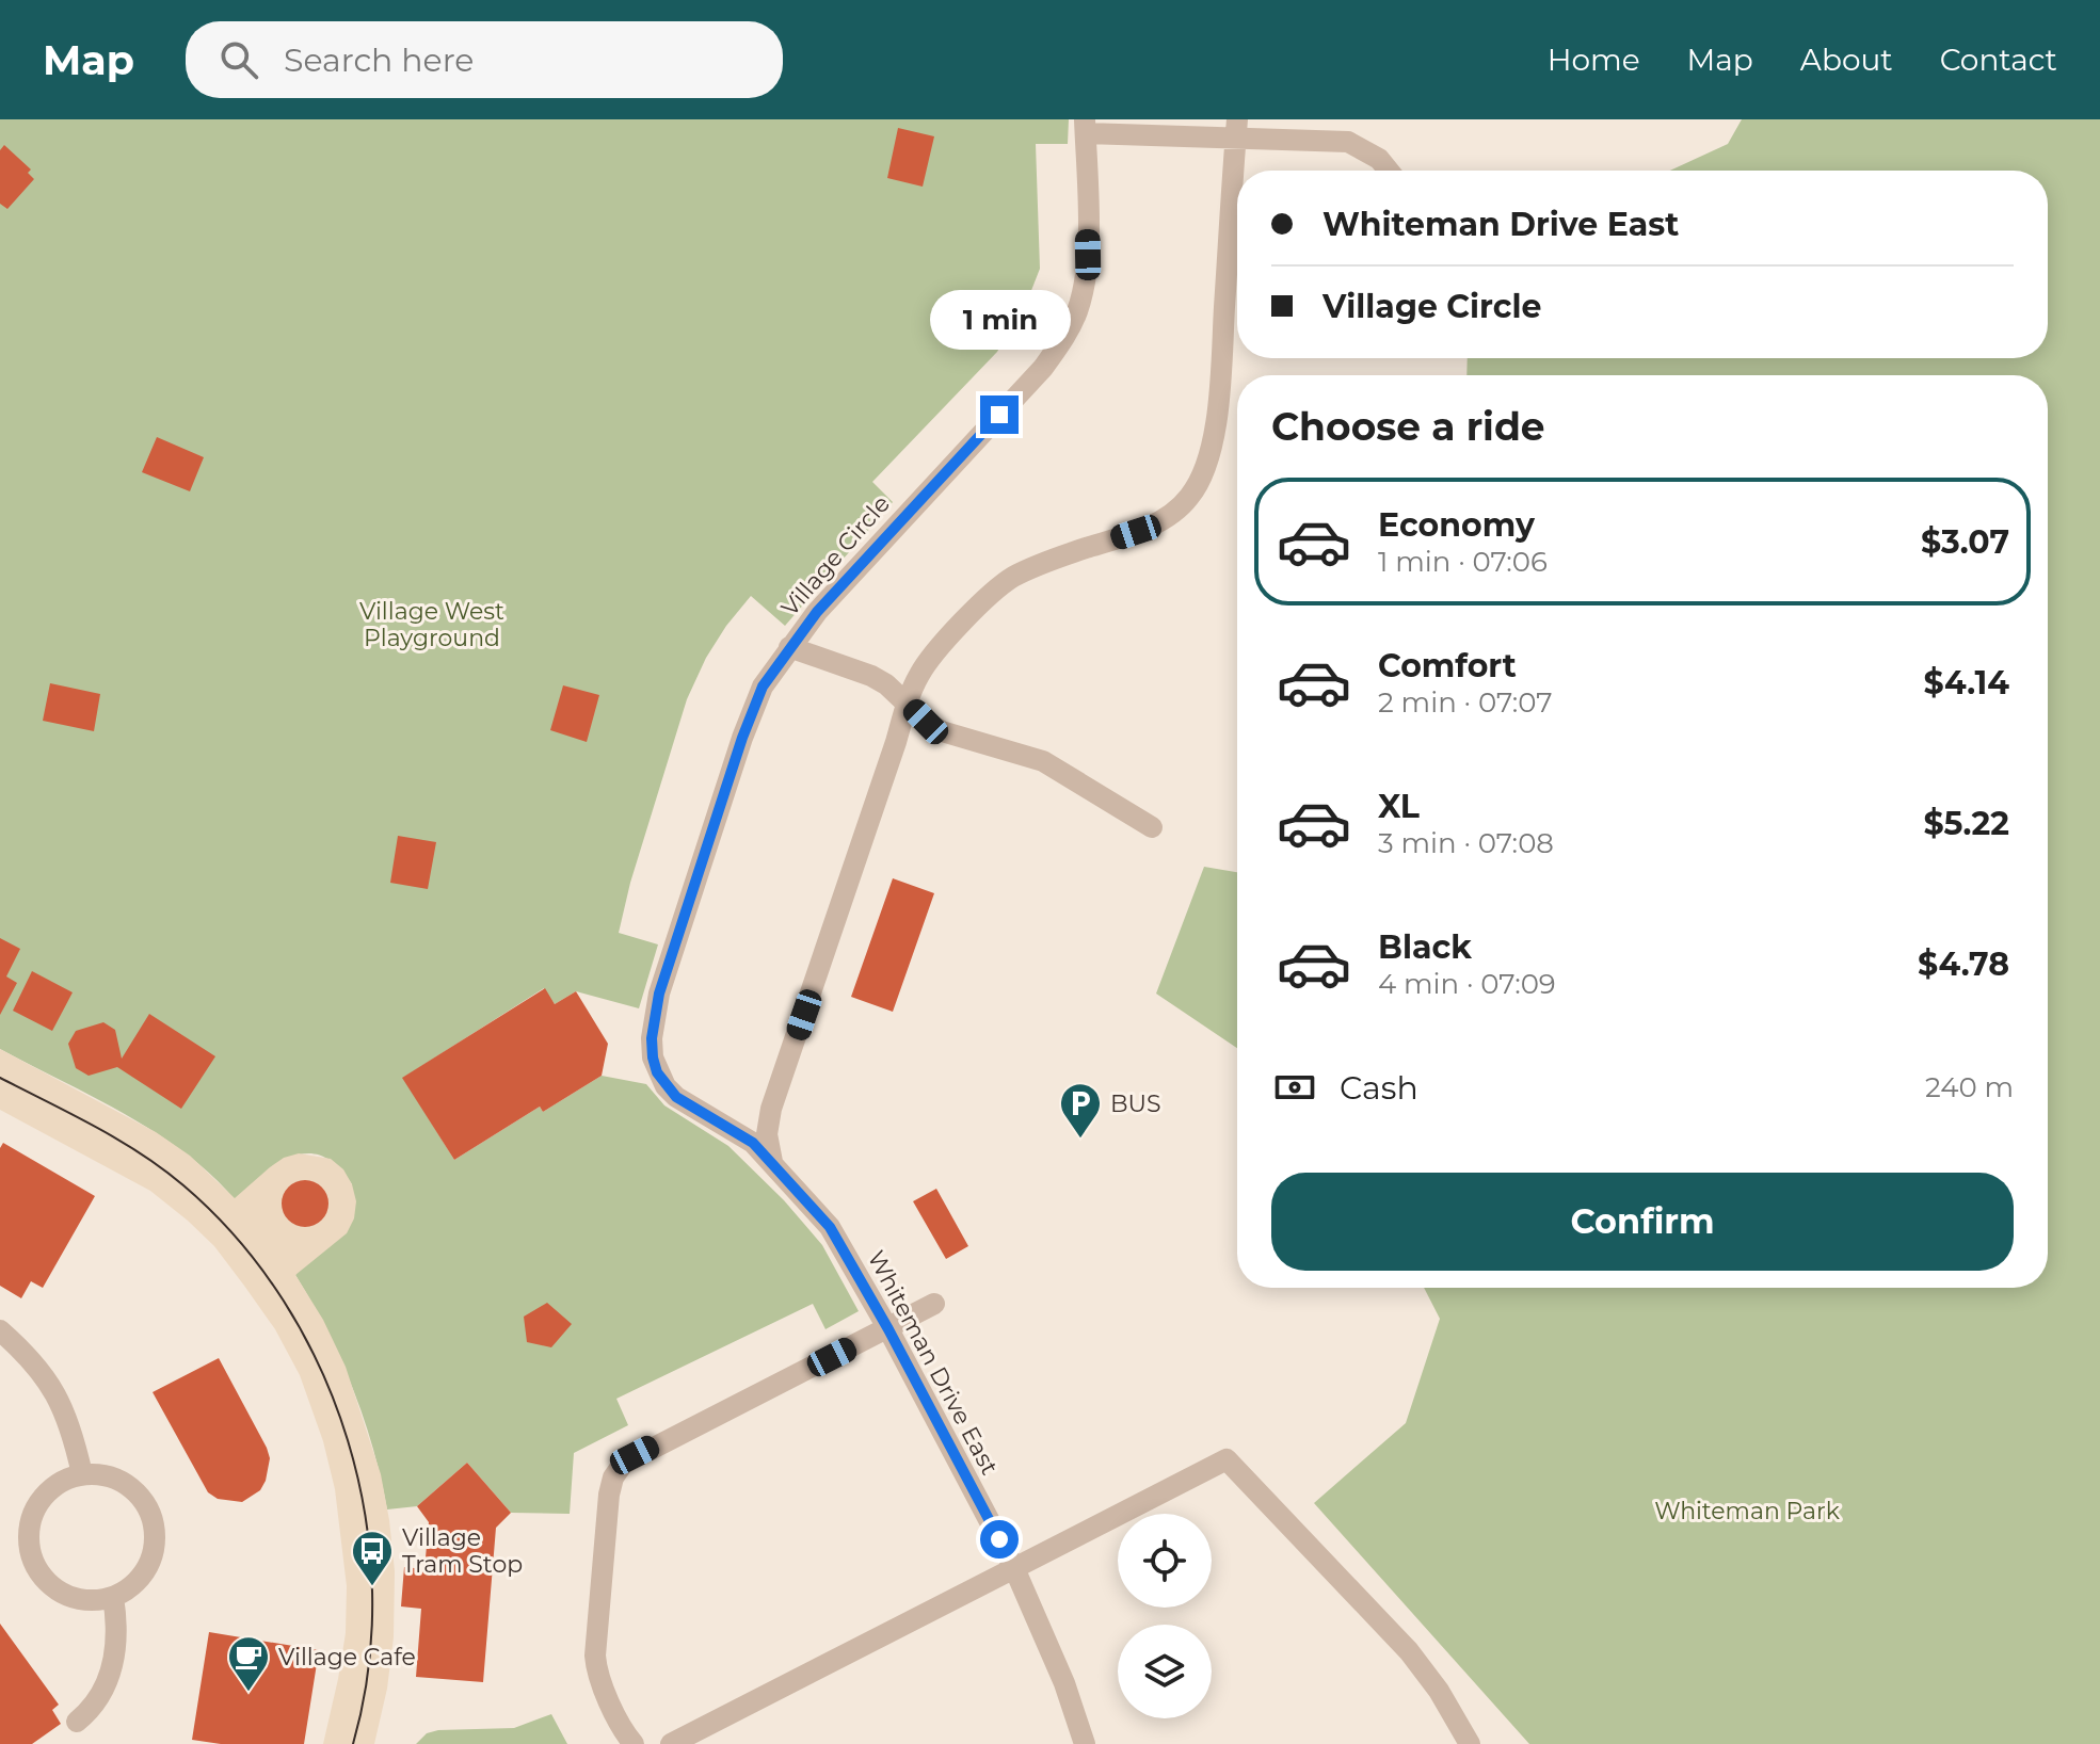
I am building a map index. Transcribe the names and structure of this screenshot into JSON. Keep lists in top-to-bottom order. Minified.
{"streets":{"street":["Village Circle","Whiteman Drive East"]},"crossings":[["Village Circle","Whiteman Drive East"]],"parks":["Village West Playground","Whiteman Park"],"places":{"parking":["BUS"],"bus stop":["Village Tram Stop"],"cafe":["Village Cafe"]},"page":{"header":"Map","search":"Search here","nav":["Home","Map","About","Contact"],"banner":["Whiteman Drive East","Village Circle"],"bubble":"1 min","heading":"Choose a ride","list":[{"name":"Economy","note":"1 min · 07:06","value":"$3.07"},{"name":"Comfort","note":"2 min · 07:07","value":"$4.14"},{"name":"XL","note":"3 min · 07:08","value":"$5.22"},{"name":"Black","note":"4 min · 07:09","value":"$4.78"}],"pay":["Cash","240 m"],"buttons":"Confirm"}}
